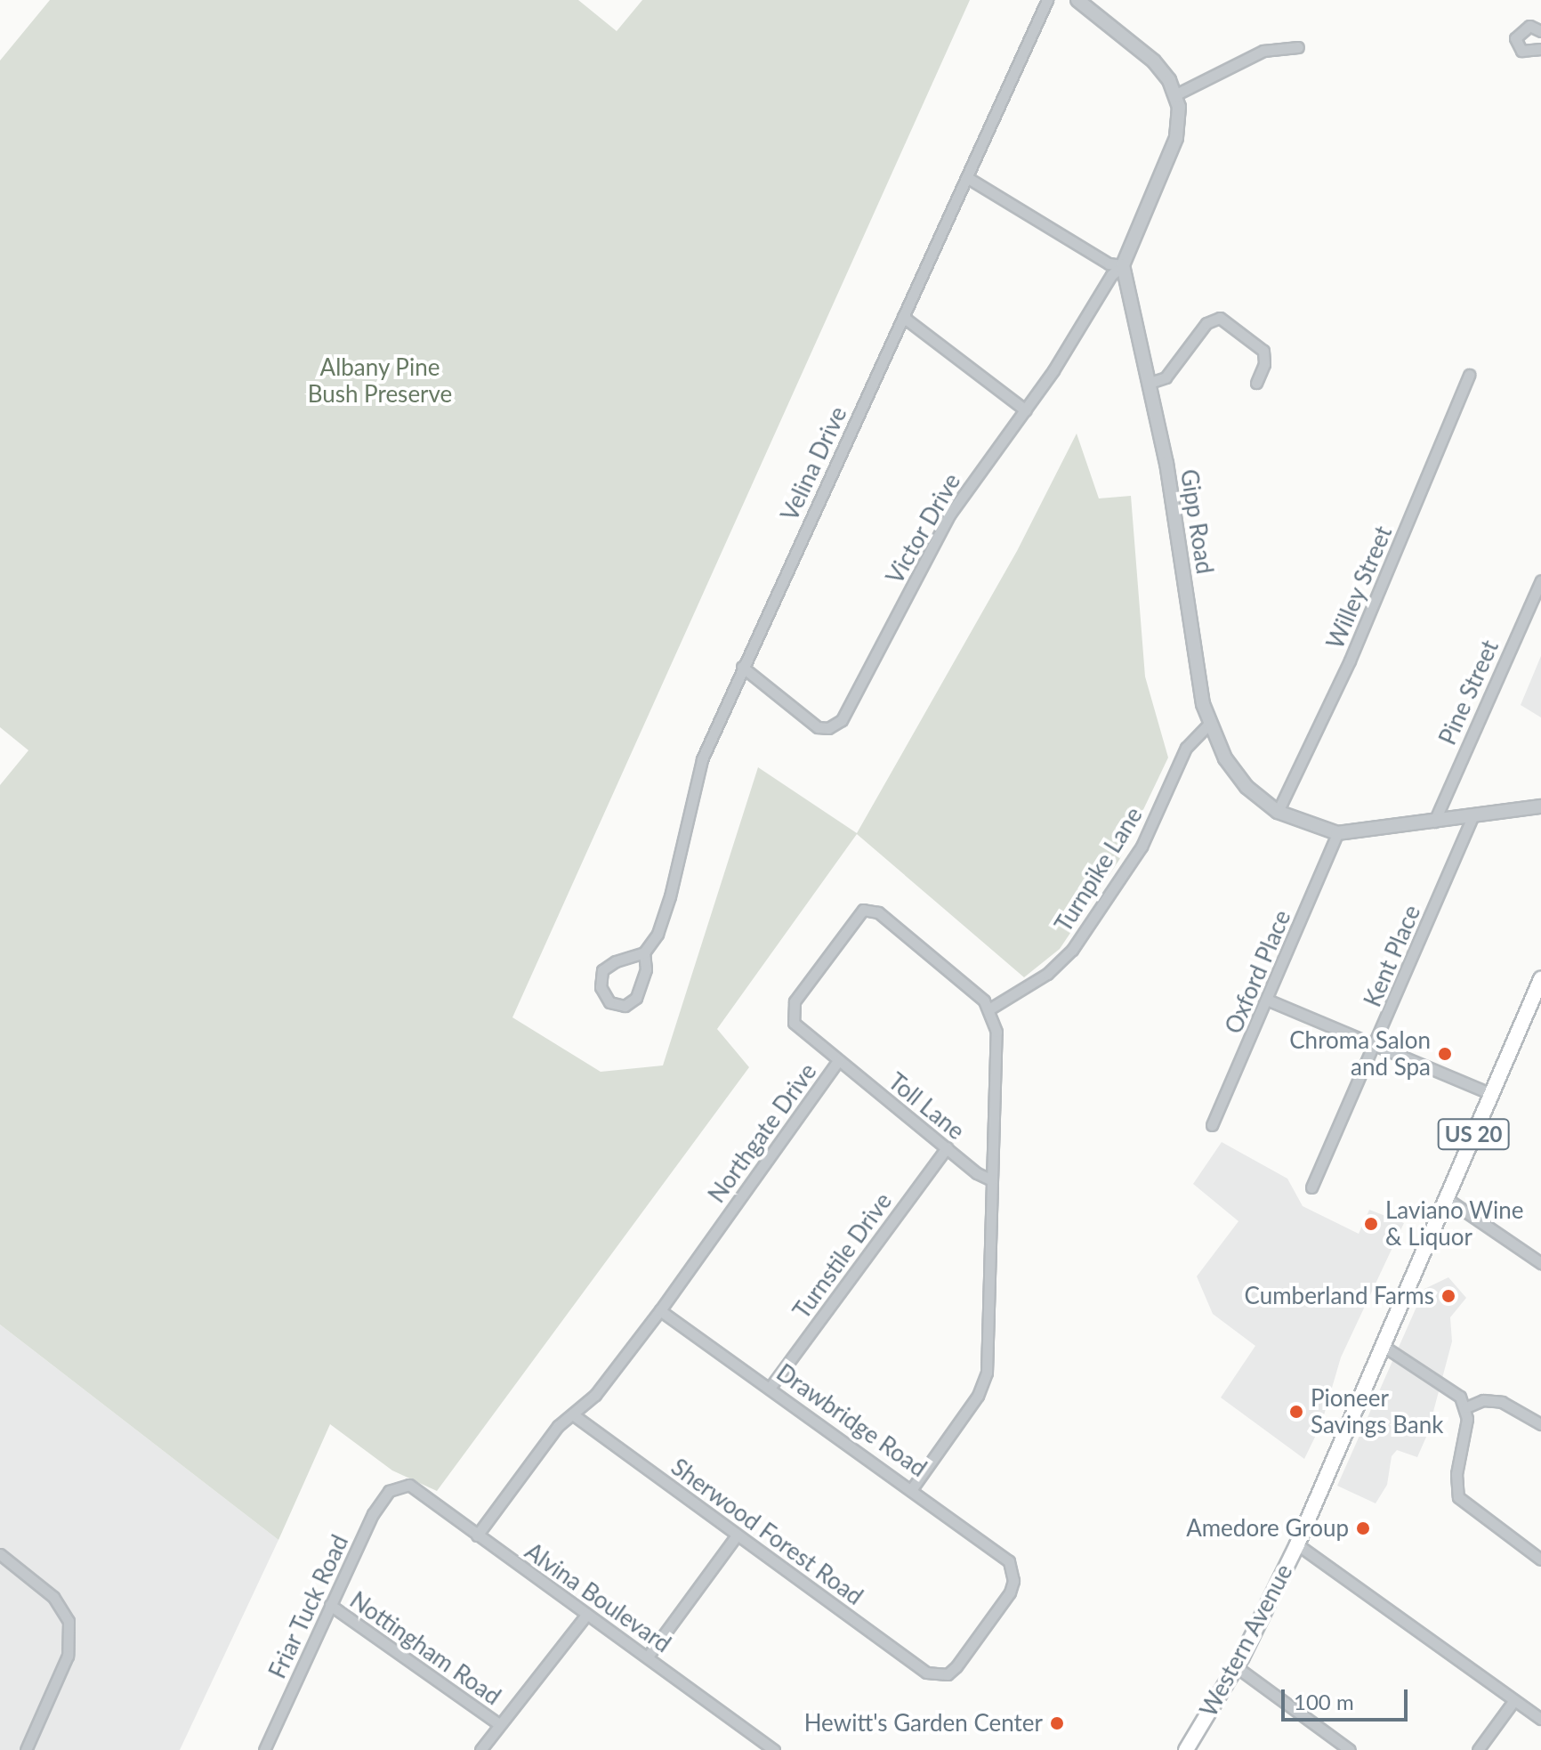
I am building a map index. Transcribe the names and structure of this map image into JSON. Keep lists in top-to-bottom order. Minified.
{"streets":{"main road":["US 20","Western Avenue"],"street":["Velina Drive","Gipp Road","Victor Drive","Willey Street","Pine Street","Turnpike Lane","Kent Place","Oxford Place","Toll Lane","Northgate Drive","Turnstile Drive","Drawbridge Road","Sherwood Forest Road","Alvina Boulevard","Friar Tuck Road","Nottingham Road"]},"crossings":[["Velina Drive","Victor Drive"],["Gipp Road","Victor Drive"],["Gipp Road","Willey Street"],["Gipp Road","Pine Street"],["Gipp Road","Turnpike Lane"],["Gipp Road","Kent Place"],["Gipp Road","Oxford Place"],["Turnpike Lane","Northgate Drive"],["Toll Lane","Northgate Drive"],["Toll Lane","Turnstile Drive"],["Northgate Drive","Drawbridge Road"],["Northgate Drive","Sherwood Forest Road"],["Northgate Drive","Alvina Boulevard"],["Turnstile Drive","Drawbridge Road"],["Drawbridge Road","Sherwood Forest Road"],["Alvina Boulevard","Friar Tuck Road"],["Friar Tuck Road","Nottingham Road"]],"parks":["Albany Pine Bush Preserve"],"places":["Chroma Salon and Spa","Laviano Wine & Liquor","Cumberland Farms","Pioneer Savings Bank","Amedore Group","Hewitt's Garden Center"],"scale_bar":"100 m"}
